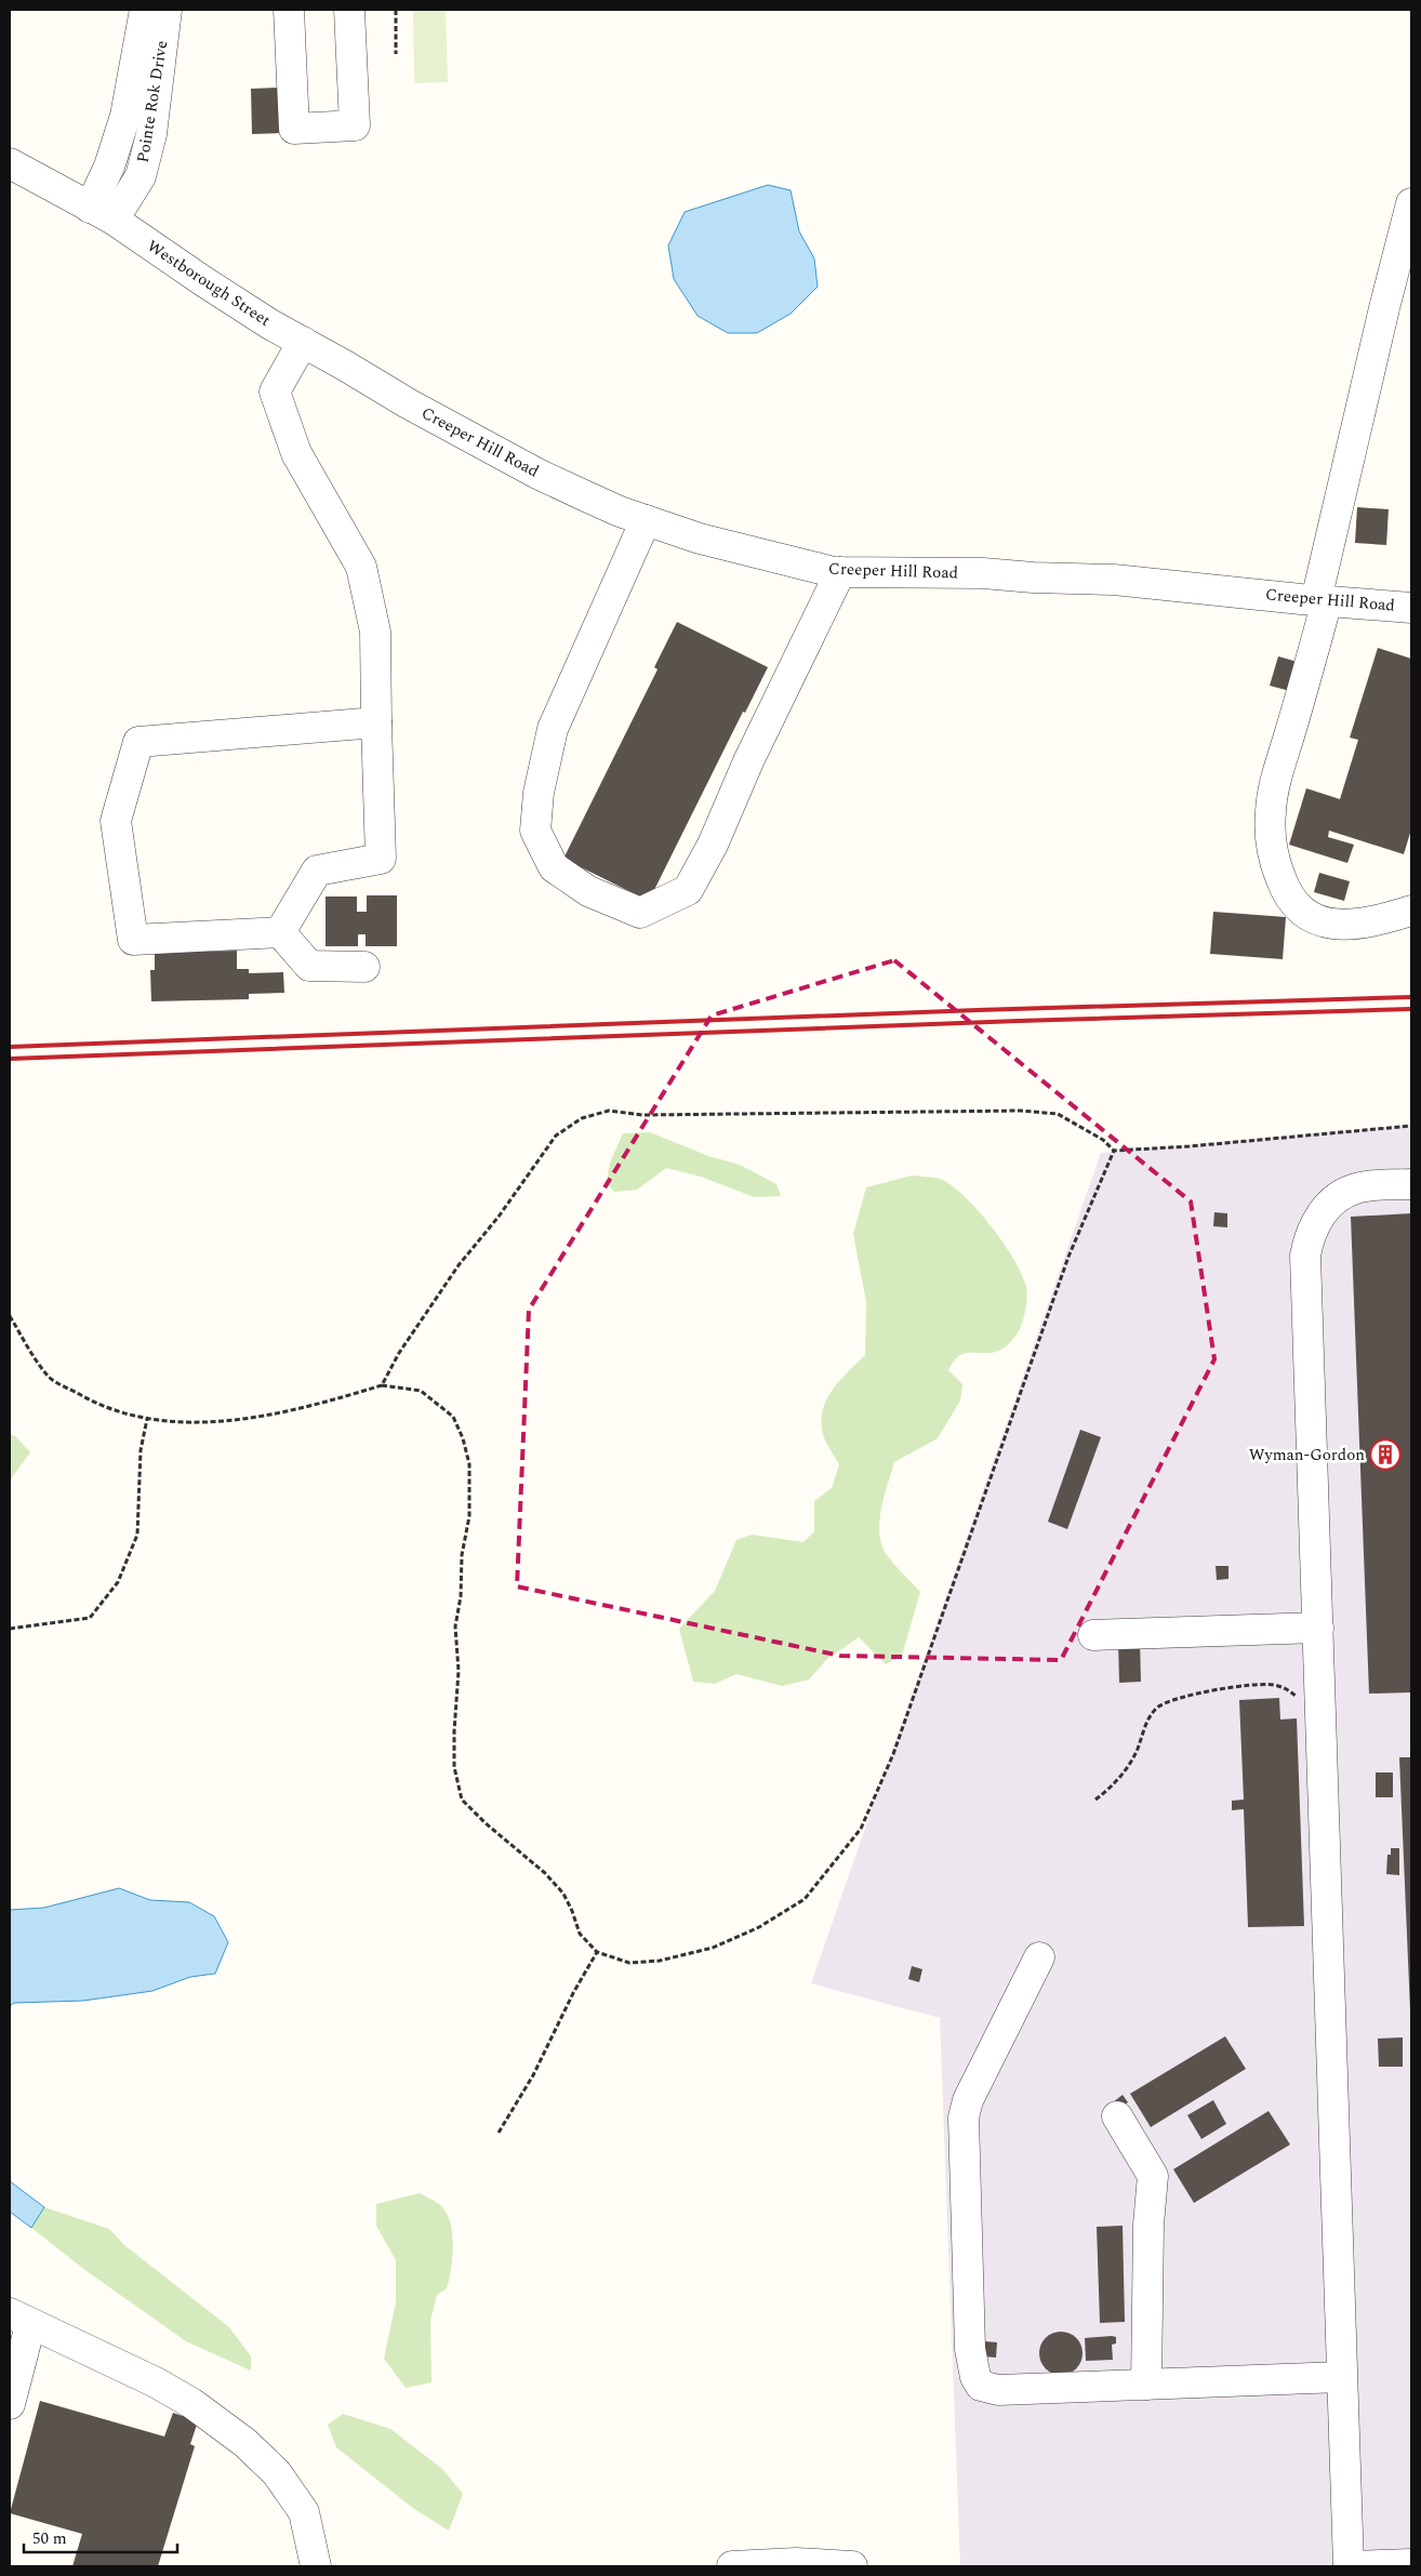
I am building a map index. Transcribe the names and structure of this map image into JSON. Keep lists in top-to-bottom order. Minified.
{"streets":{"street":["Pointe Rok Drive","Westborough Street","Creeper Hill Road"]},"crossings":[["Pointe Rok Drive","Westborough Street"],["Westborough Street","Creeper Hill Road"]],"places":{"building":["Wyman-Gordon"]},"scale_bar":"50 m"}
